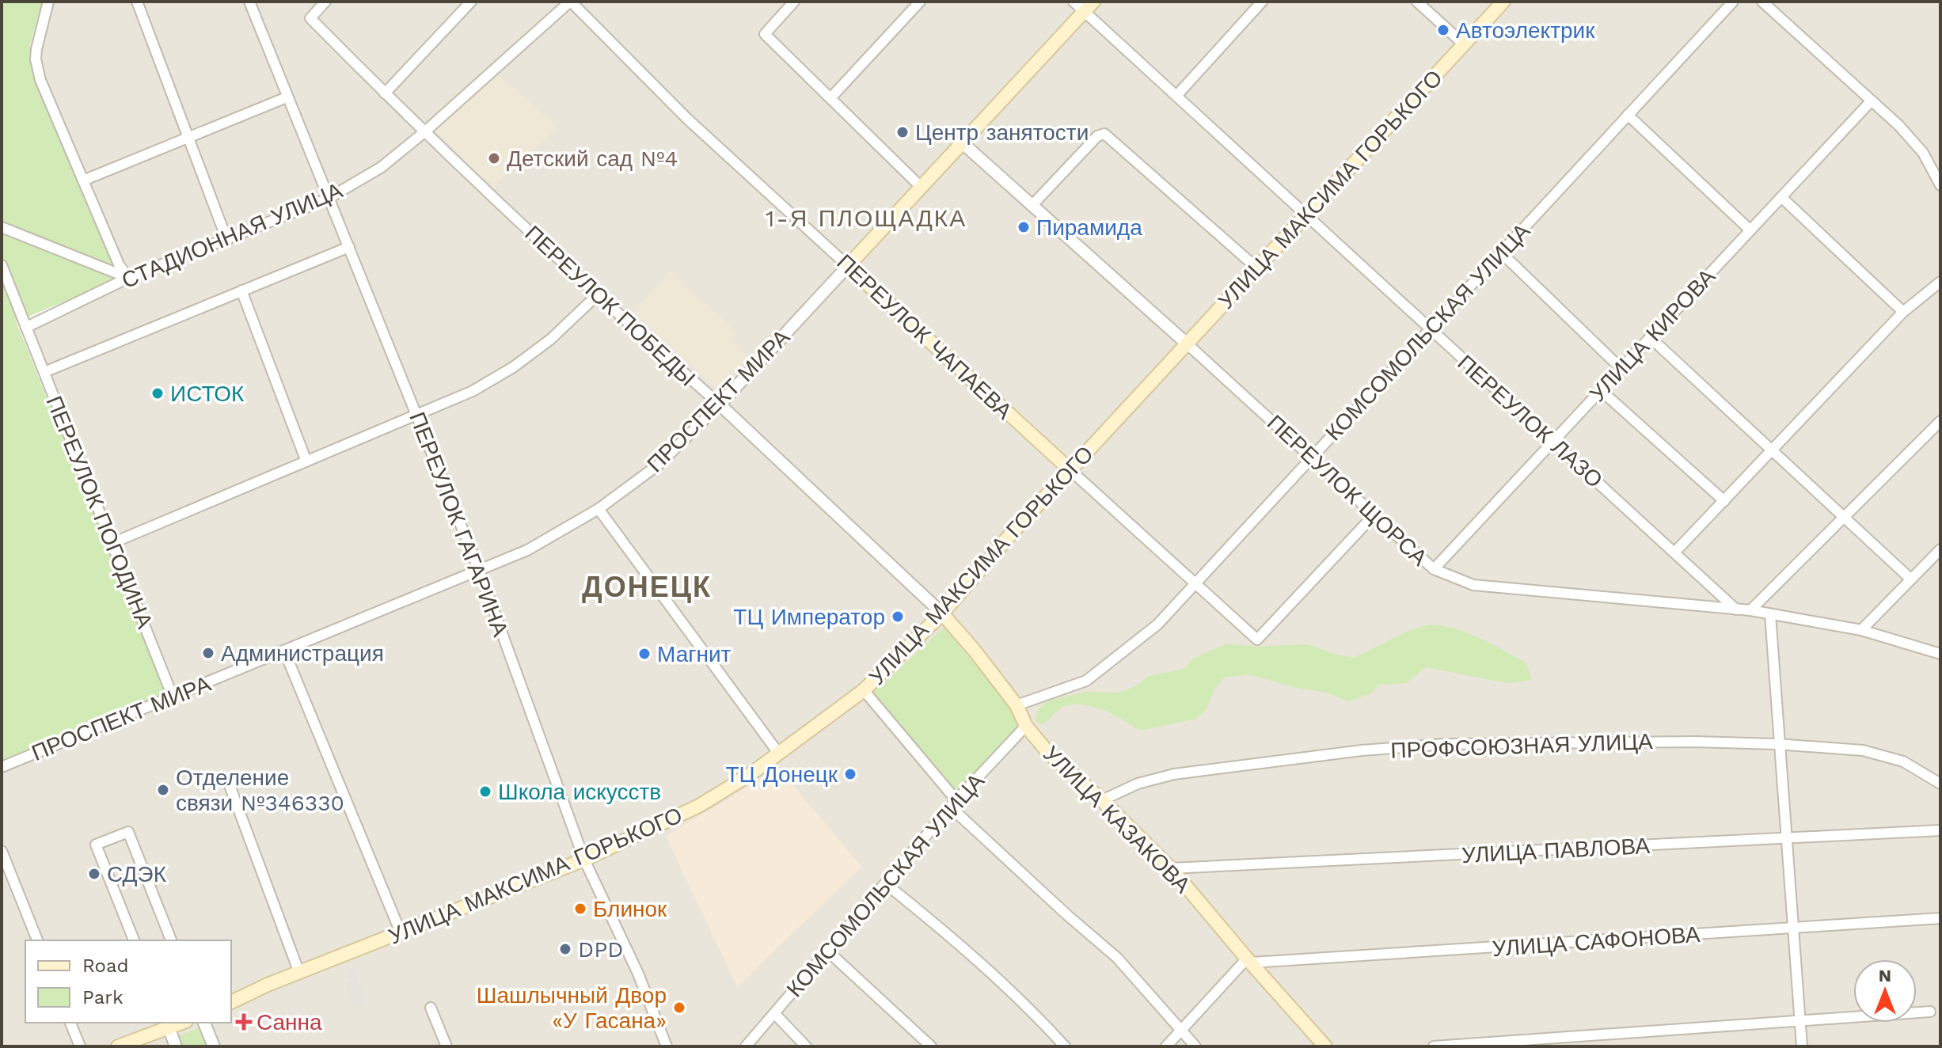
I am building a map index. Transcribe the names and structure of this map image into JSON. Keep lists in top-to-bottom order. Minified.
{"streets":{"main road":["УЛИЦА МАКСИМА ГОРЬКОГО","ПЕРЕУЛОК ЧАПАЕВА","ПРОСПЕКТ МИРА","УЛИЦА КАЗАКОВА"],"street":["СТАДИОННАЯ УЛИЦА","ПЕРЕУЛОК ПОБЕДЫ","КОМСОМОЛЬСКАЯ УЛИЦА","УЛИЦА КИРОВА","ПЕРЕУЛОК ЛАЗО","ПЕРЕУЛОК ЩОРСА","ПЕРЕУЛОК ПОГОДИНА","ПЕРЕУЛОК ГАГАРИНА","ПРОФСОЮЗНАЯ УЛИЦА","УЛИЦА ПАВЛОВА","УЛИЦА САФОНОВА"]},"crossings":[["УЛИЦА МАКСИМА ГОРЬКОГО","ПЕРЕУЛОК ПОБЕДЫ"],["УЛИЦА МАКСИМА ГОРЬКОГО","ПЕРЕУЛОК ЧАПАЕВА"],["УЛИЦА МАКСИМА ГОРЬКОГО","ПЕРЕУЛОК ЛАЗО"],["УЛИЦА МАКСИМА ГОРЬКОГО","ПЕРЕУЛОК ЩОРСА"],["УЛИЦА МАКСИМА ГОРЬКОГО","ПЕРЕУЛОК ГАГАРИНА"],["УЛИЦА МАКСИМА ГОРЬКОГО","УЛИЦА КАЗАКОВА"],["СТАДИОННАЯ УЛИЦА","ПЕРЕУЛОК ПОБЕДЫ"],["СТАДИОННАЯ УЛИЦА","ПЕРЕУЛОК ЧАПАЕВА"],["СТАДИОННАЯ УЛИЦА","ПЕРЕУЛОК ПОГОДИНА"],["СТАДИОННАЯ УЛИЦА","ПЕРЕУЛОК ГАГАРИНА"],["ПЕРЕУЛОК ПОБЕДЫ","ПРОСПЕКТ МИРА"],["ПЕРЕУЛОК ПОБЕДЫ","УЛИЦА КАЗАКОВА"],["КОМСОМОЛЬСКАЯ УЛИЦА","ПЕРЕУЛОК ЧАПАЕВА"],["КОМСОМОЛЬСКАЯ УЛИЦА","ПЕРЕУЛОК ЛАЗО"],["КОМСОМОЛЬСКАЯ УЛИЦА","ПЕРЕУЛОК ЩОРСА"],["КОМСОМОЛЬСКАЯ УЛИЦА","УЛИЦА КАЗАКОВА"],["УЛИЦА КИРОВА","ПЕРЕУЛОК ЛАЗО"],["УЛИЦА КИРОВА","ПЕРЕУЛОК ЩОРСА"],["ПЕРЕУЛОК ЧАПАЕВА","ПРОСПЕКТ МИРА"],["ПЕРЕУЛОК ЧАПАЕВА","ПЕРЕУЛОК ЩОРСА"],["ПРОСПЕКТ МИРА","ПЕРЕУЛОК ЛАЗО"],["ПРОСПЕКТ МИРА","ПЕРЕУЛОК ЩОРСА"],["ПРОСПЕКТ МИРА","ПЕРЕУЛОК ПОГОДИНА"],["ПРОСПЕКТ МИРА","ПЕРЕУЛОК ГАГАРИНА"],["ПЕРЕУЛОК ЛАЗО","ПЕРЕУЛОК ЩОРСА"],["ПРОФСОЮЗНАЯ УЛИЦА","УЛИЦА КАЗАКОВА"],["УЛИЦА КАЗАКОВА","УЛИЦА ПАВЛОВА"],["УЛИЦА КАЗАКОВА","УЛИЦА САФОНОВА"]],"districts":["1-Я ПЛОЩАДКА","ДОНЕЦК"],"places":{"other":["Автоэлектрик","Центр занятости","Детский сад №4","Пирамида","ИСТОК","ТЦ Император","Администрация","Магнит","ТЦ Донецк","Отделение связи №346330","Школа искусств","СДЭК","Блинок","DPD","Шашлычный Двор «У Гасана»"],"health":["Санна"]},"legend":["Road","Park"],"north":"top"}
